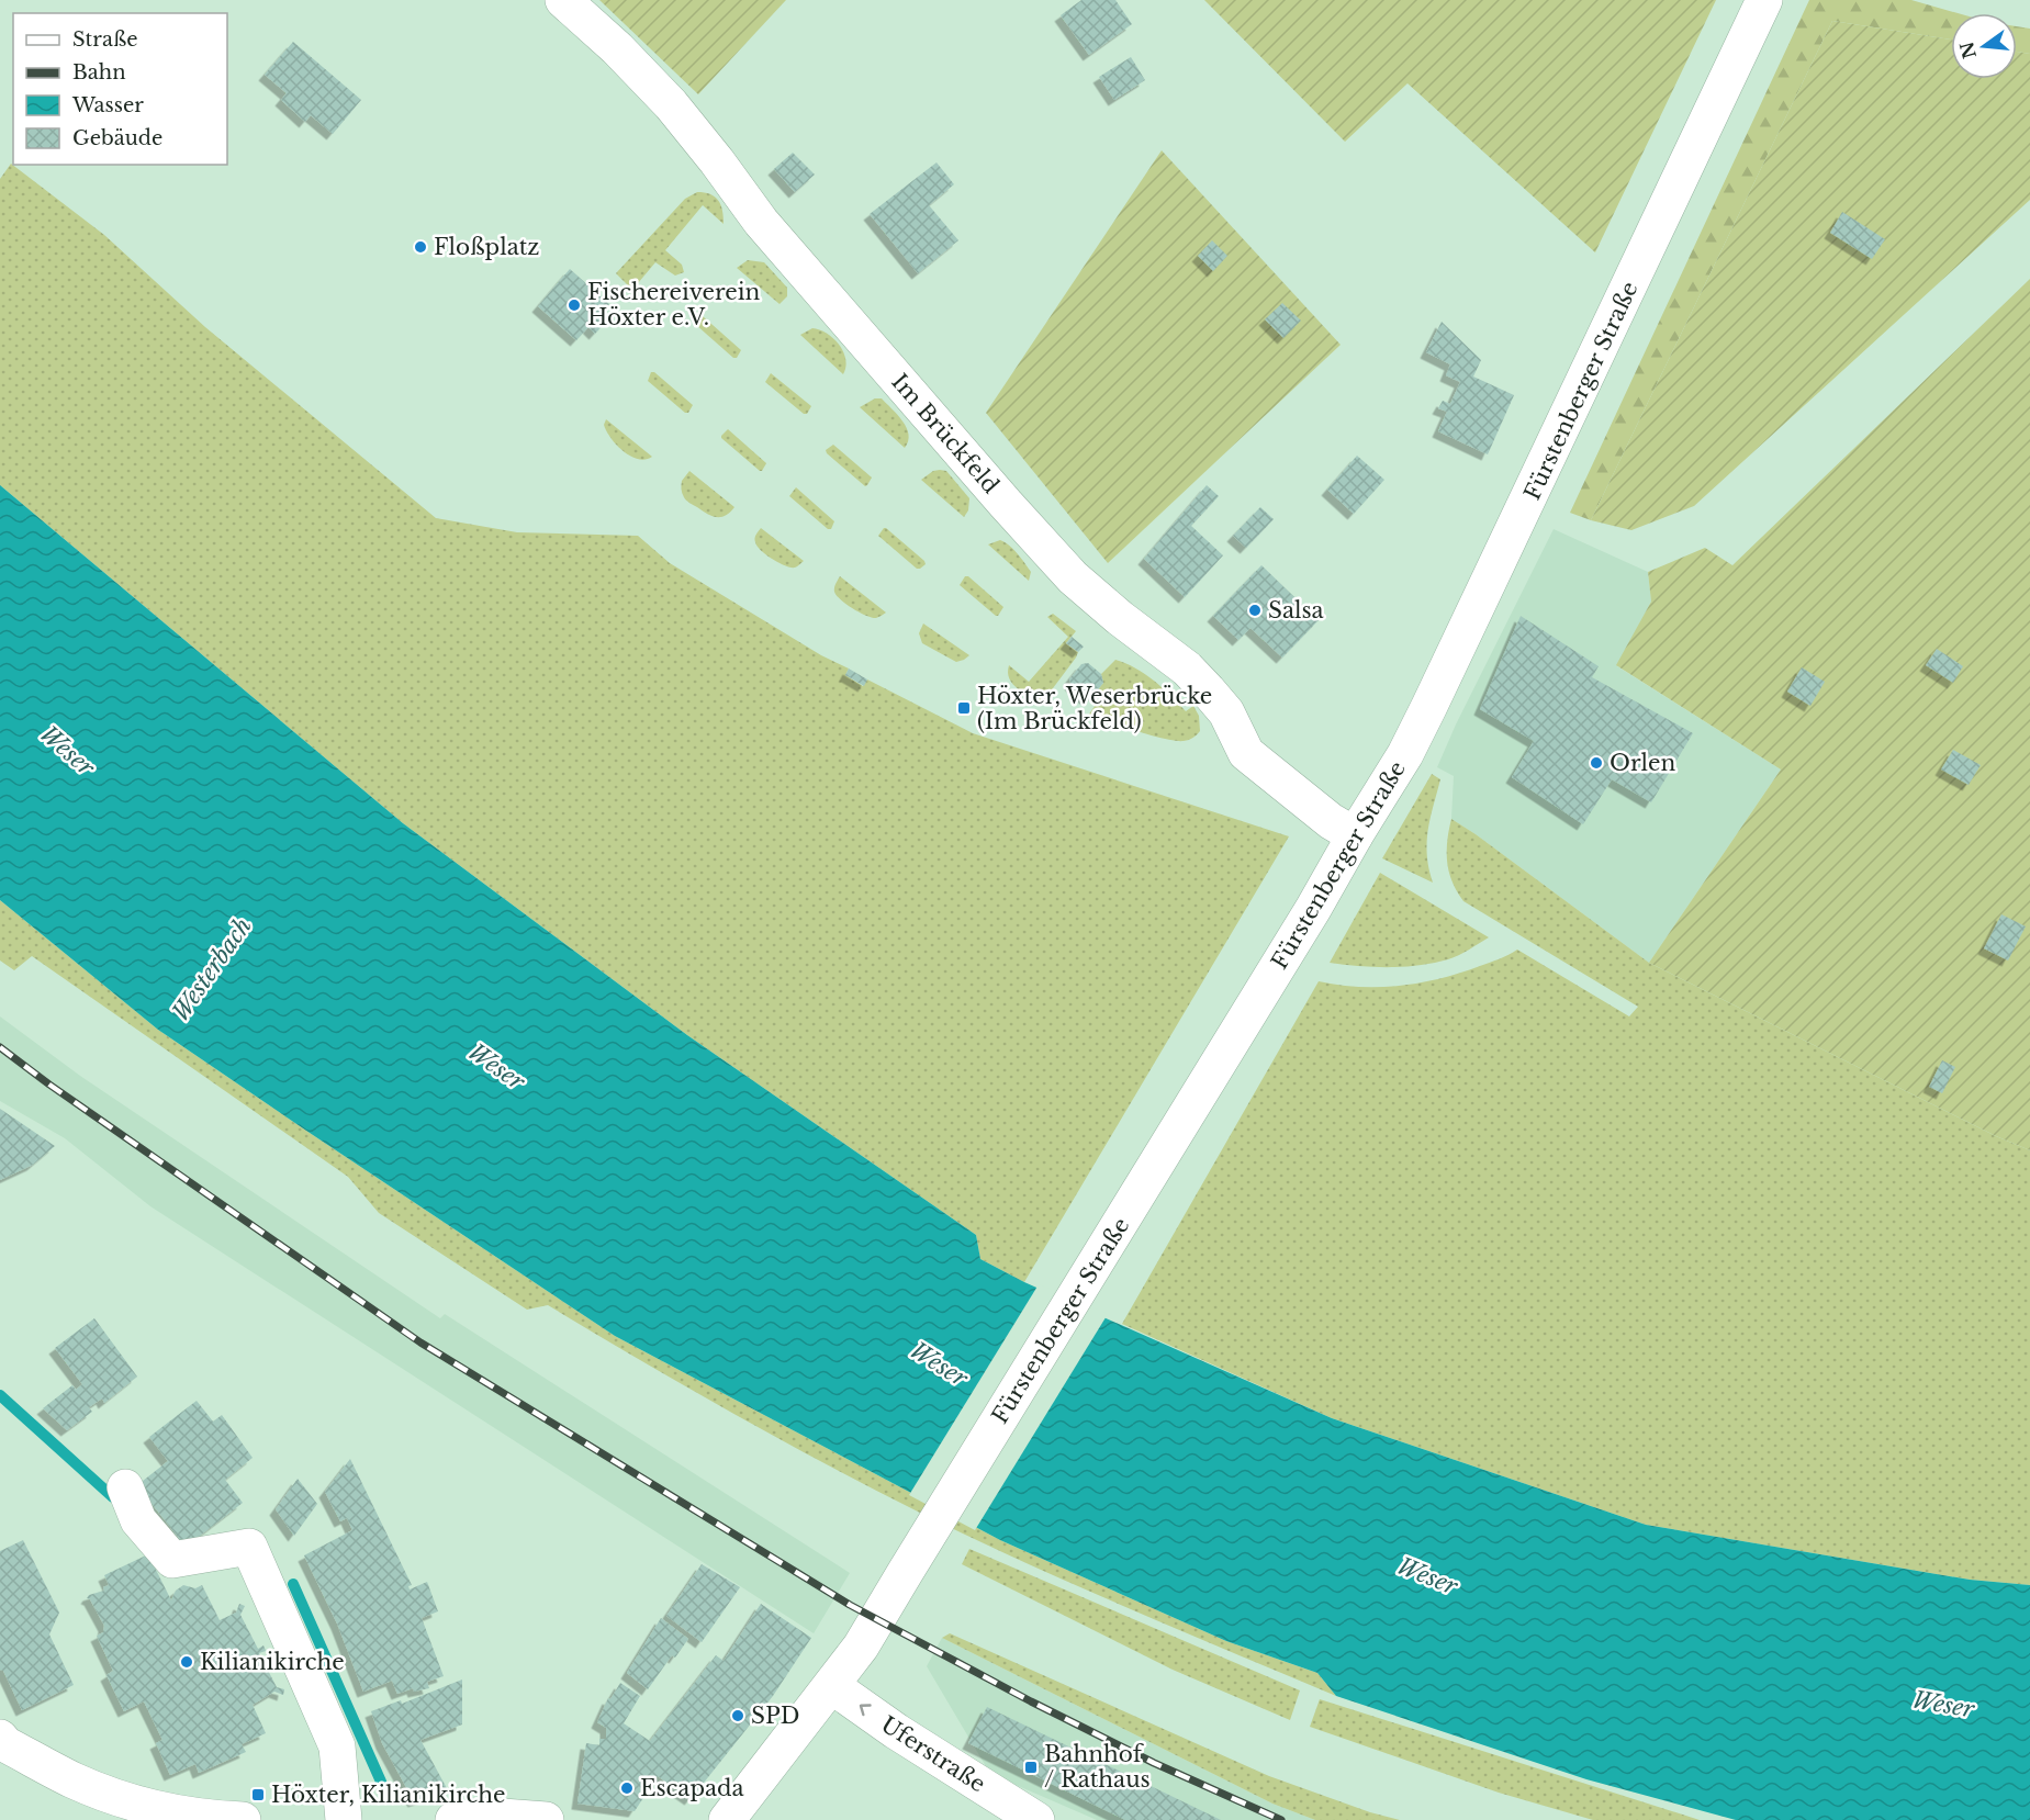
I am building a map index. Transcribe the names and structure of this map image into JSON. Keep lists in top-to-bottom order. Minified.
{"streets":{"main road":["Fürstenberger Straße","Im Brückfeld","Uferstraße"]},"crossings":[["Fürstenberger Straße","Im Brückfeld"],["Fürstenberger Straße","Uferstraße"]],"one_way":["Uferstraße"],"water":["Weser","Westerbach"],"places":{"other":["Floßplatz","Fischereiverein Höxter e.V.","Salsa","Orlen","Kilianikirche","SPD","Escapada"],"transit":["Höxter, Weserbrücke (Im Brückfeld)","Bahnhof / Rathaus","Höxter, Kilianikirche"]},"legend":["Straße","Bahn","Wasser","Gebäude"],"north":"left"}
